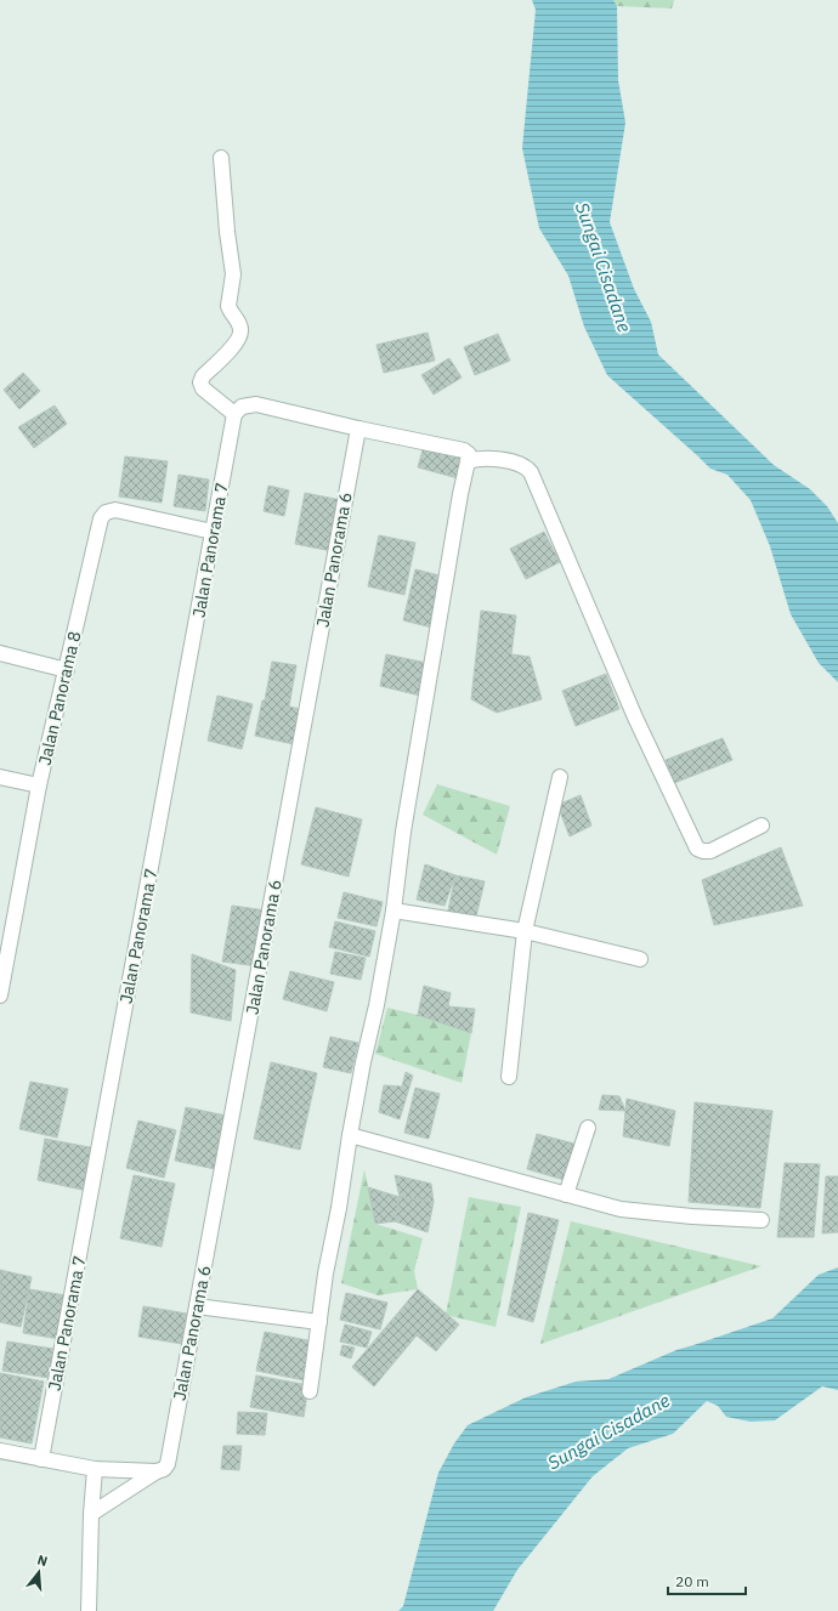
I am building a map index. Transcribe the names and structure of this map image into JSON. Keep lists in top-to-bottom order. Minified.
{"streets":{"street":["Jalan Panorama 7","Jalan Panorama 6","Jalan Panorama 8"]},"crossings":[["Jalan Panorama 7","Jalan Panorama 8"]],"water":["Sungai Cisadane"],"scale_bar":"20 m","north":"top"}
